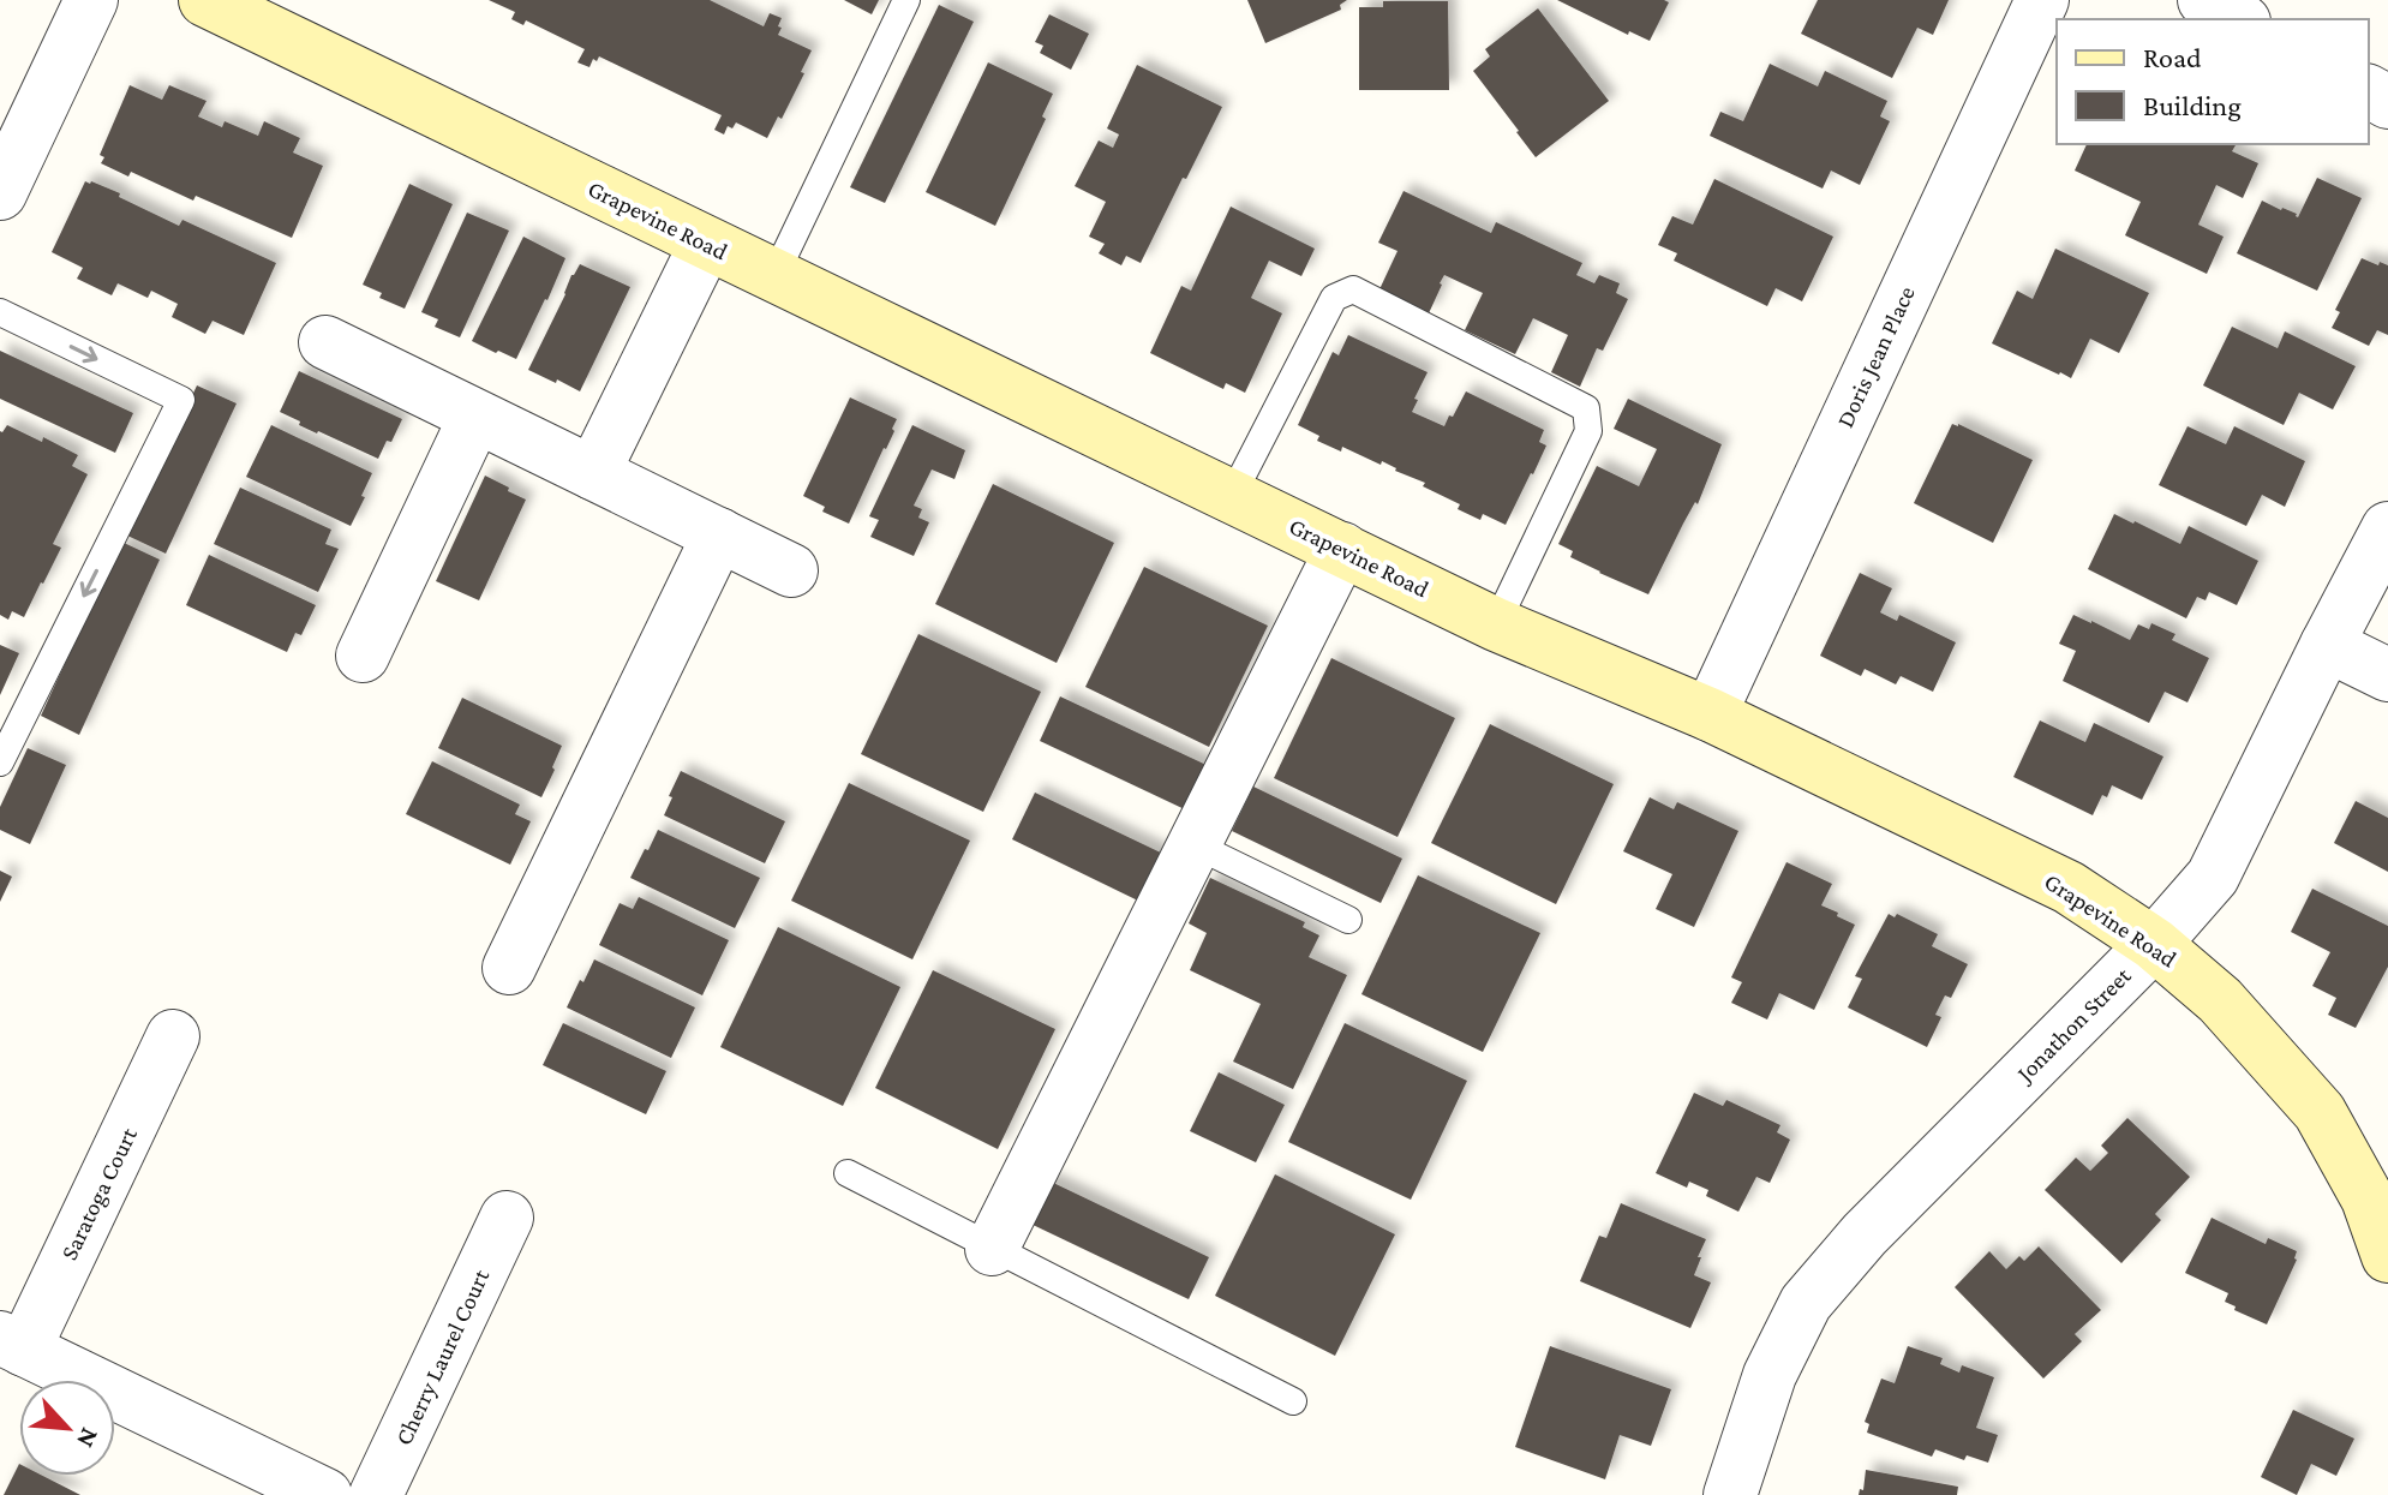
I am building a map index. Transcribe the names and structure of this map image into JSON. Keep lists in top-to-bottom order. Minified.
{"streets":{"main road":["Grapevine Road"],"street":["Doris Jean Place","Jonathon Street","Saratoga Court","Cherry Laurel Court"]},"crossings":[["Grapevine Road","Doris Jean Place"],["Grapevine Road","Jonathon Street"]],"legend":["Road","Building"],"north":"bottom right"}
